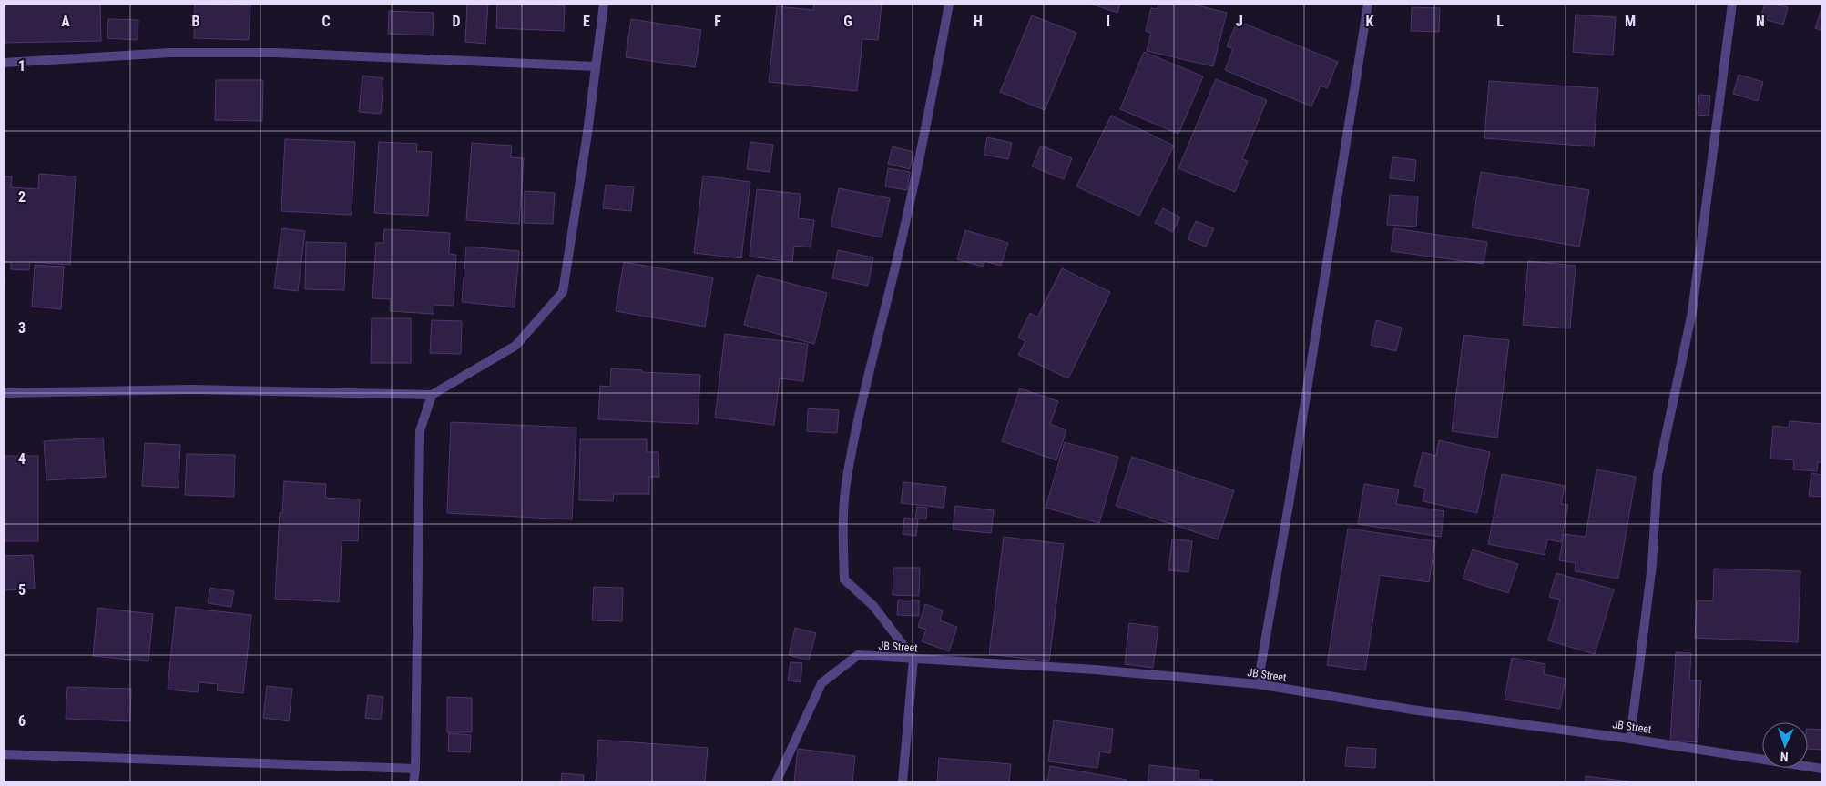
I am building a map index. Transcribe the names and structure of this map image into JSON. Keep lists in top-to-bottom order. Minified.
{"streets":{"street":["JB Street"]},"north":"bottom","grid":{"columns":["A","B","C","D","E","F","G","H","I","J","K","L","M","N"],"rows":["1","2","3","4","5","6"]}}
